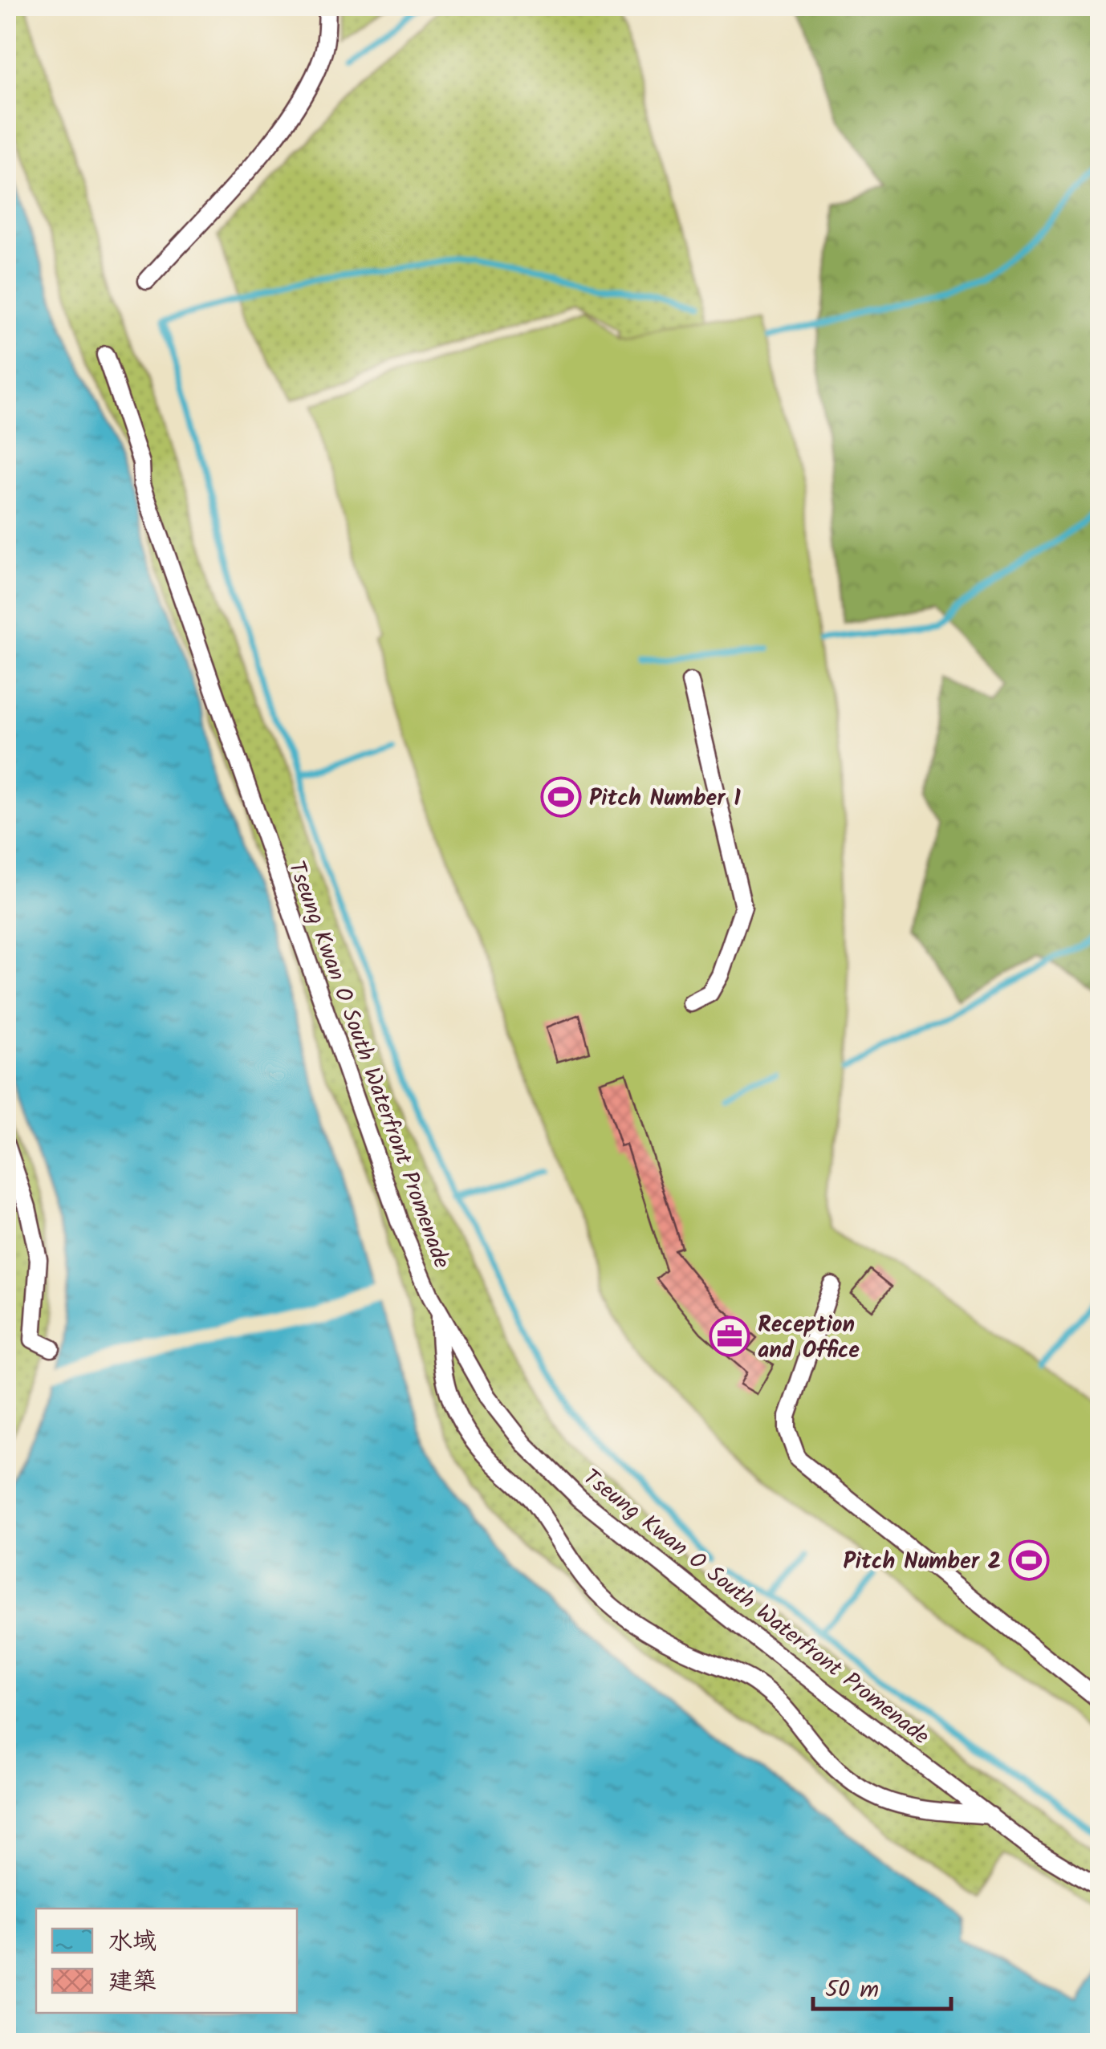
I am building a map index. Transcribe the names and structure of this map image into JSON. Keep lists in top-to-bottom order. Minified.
{"streets":{"street":["Tseung Kwan O South Waterfront Promenade"]},"places":{"sports":["Pitch Number 1","Pitch Number 2"],"office":["Reception and Office"]},"legend":["水域","建築"],"scale_bar":"50 m"}
